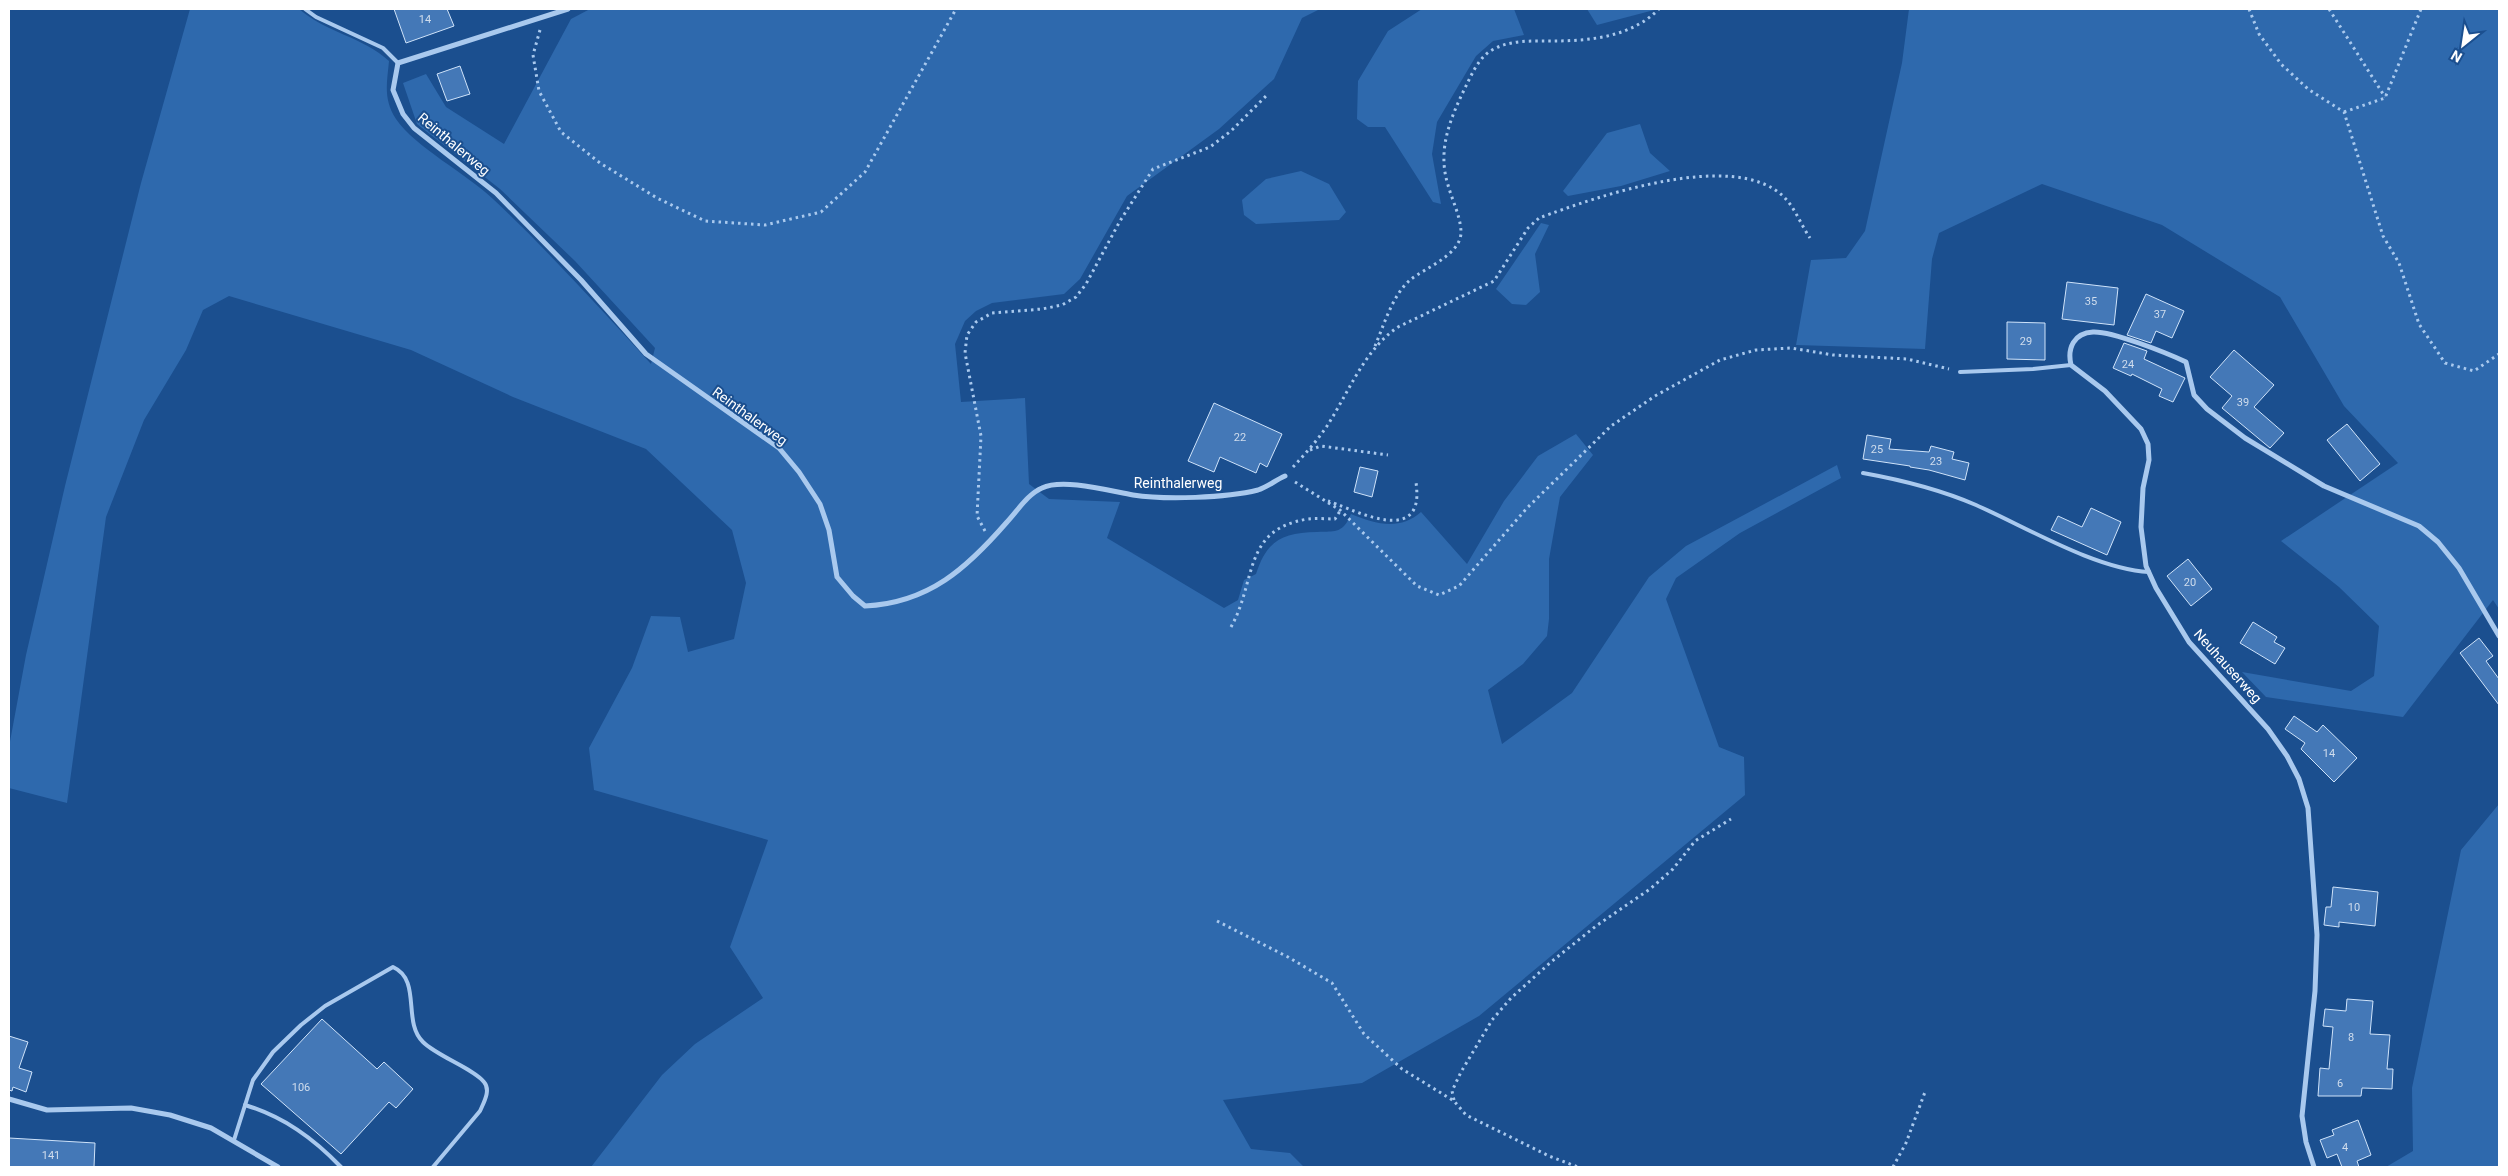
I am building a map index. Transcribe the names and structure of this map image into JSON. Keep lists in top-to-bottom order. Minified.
{"streets":{"street":["Reinthalerweg","Neuhauserweg"]},"house_numbers":["14","35","37","29","24","39","22","25","23","20","14","10","8","6","106","4","141"],"north":"bottom left"}
